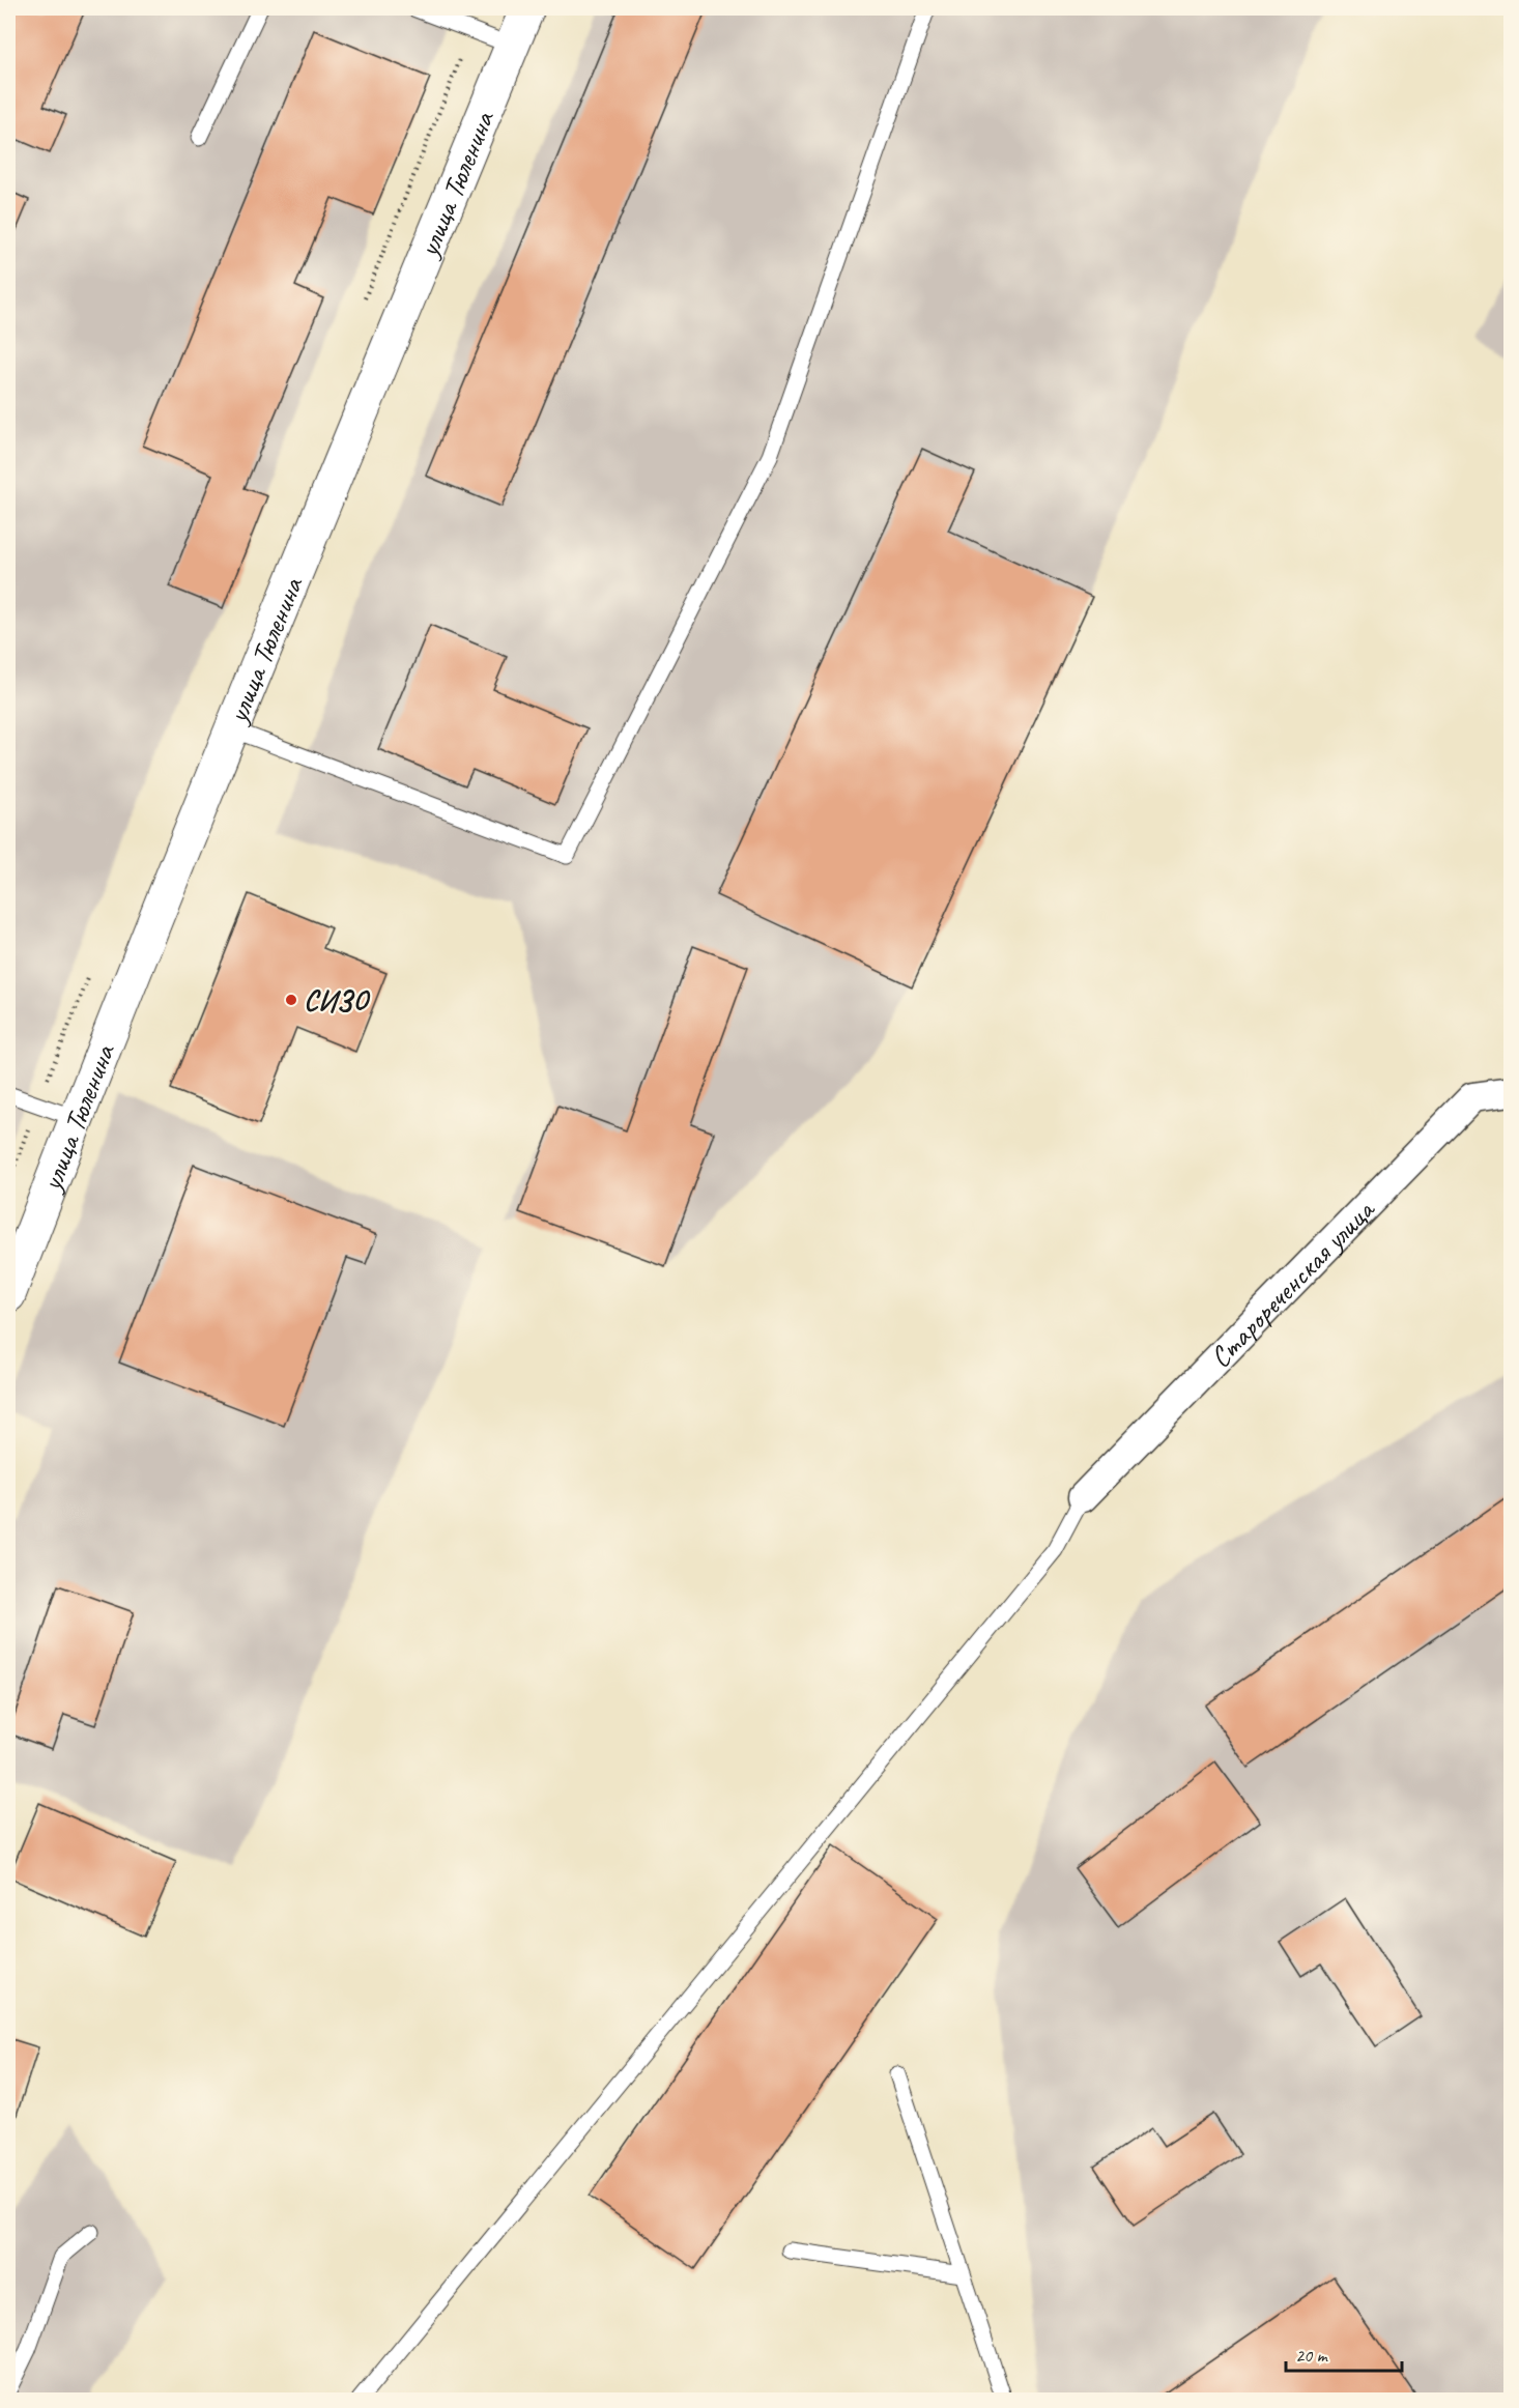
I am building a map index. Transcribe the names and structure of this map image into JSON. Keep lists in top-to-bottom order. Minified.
{"streets":{"main road":["улица Тюленина"],"street":["Старореченская улица"]},"places":["СИЗО"],"scale_bar":"20 m"}
